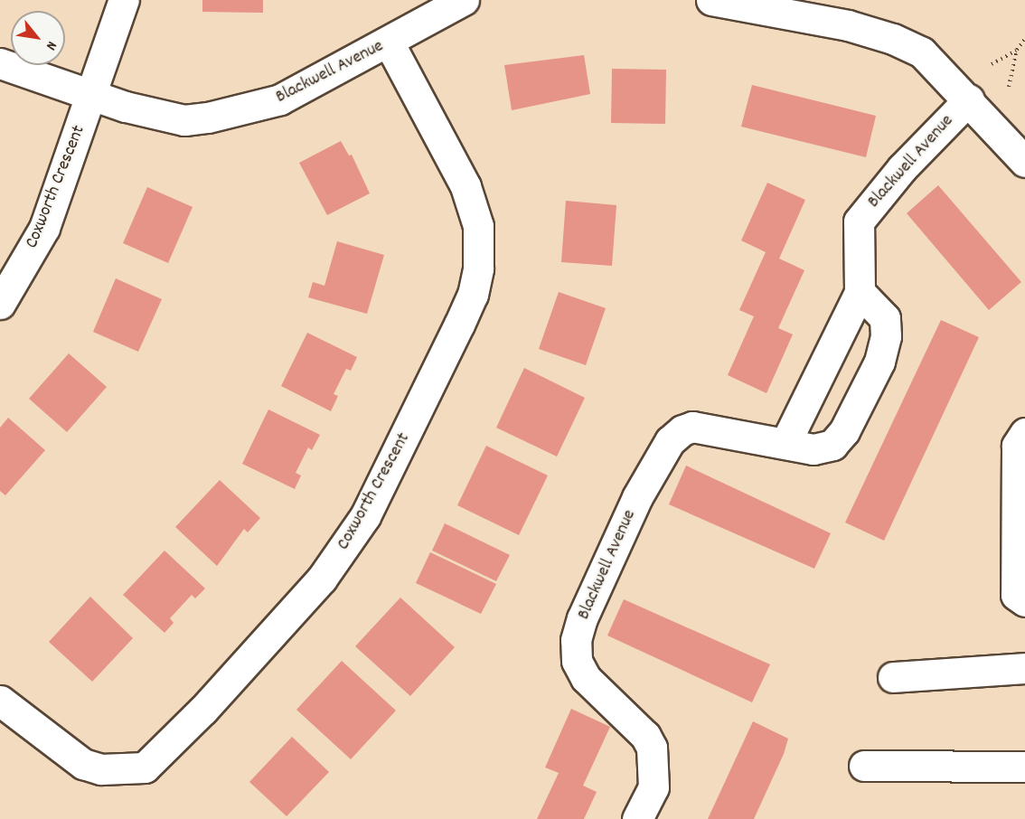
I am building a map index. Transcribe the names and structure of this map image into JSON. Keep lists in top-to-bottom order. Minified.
{"streets":{"street":["Blackwell Avenue","Coxworth Crescent"]},"crossings":[["Blackwell Avenue","Coxworth Crescent"]],"north":"bottom right"}
